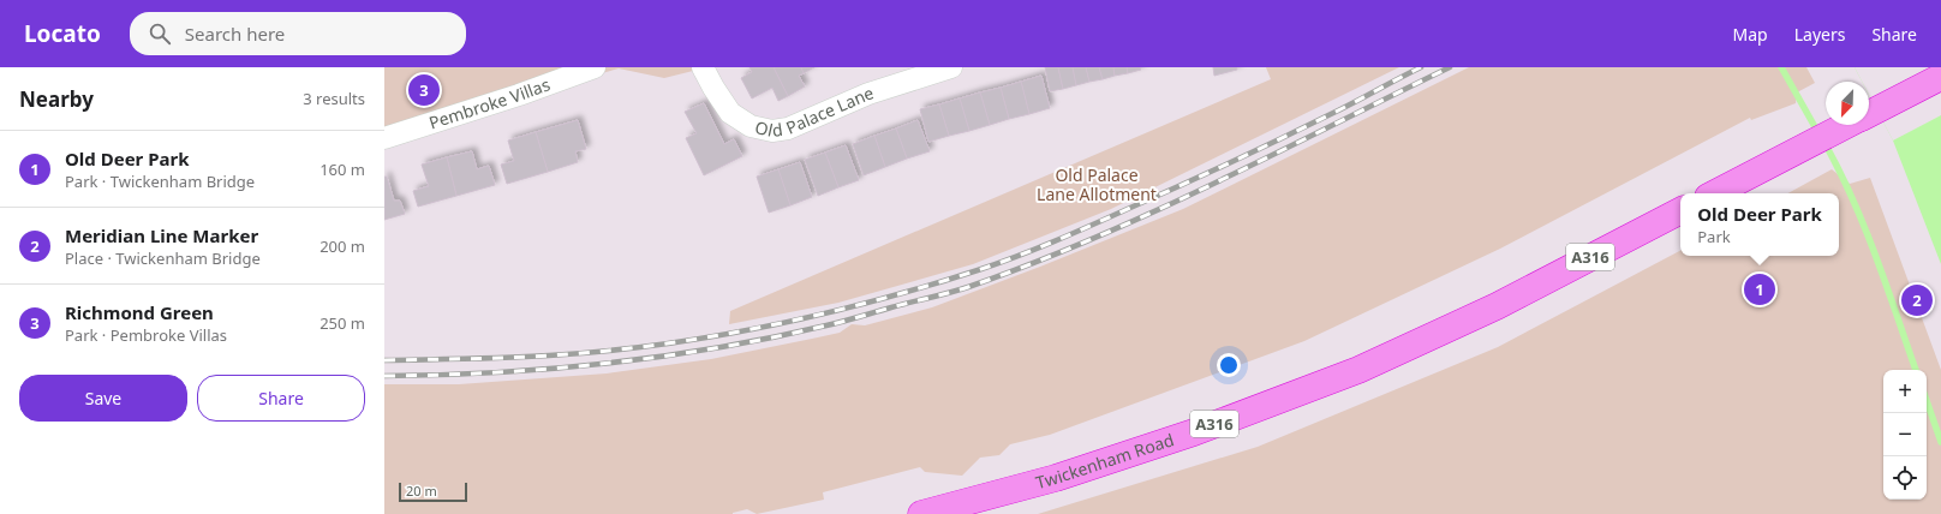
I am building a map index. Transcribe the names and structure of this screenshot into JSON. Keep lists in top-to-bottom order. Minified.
{"streets":{"highway":["A316","Twickenham Road"],"street":["Pembroke Villas","Old Palace Lane"]},"parks":["Old Palace Lane Allotment"],"scale_bar":"20 m","north":"bottom left","page":{"header":"Locato","search":"Search here","nav":["Map","Layers","Share"],"heading":["Nearby","3 results"],"pins":["3","1","2"],"list":[{"mark":"1","name":"Old Deer Park","note":"Park · Twickenham Bridge","value":"160 m"},{"mark":"2","name":"Meridian Line Marker","note":"Place · Twickenham Bridge","value":"200 m"},{"mark":"3","name":"Richmond Green","note":"Park · Pembroke Villas","value":"250 m"}],"popup":["Old Deer Park","Park"],"buttons":["Save","Share"],"map_buttons":["+","−"],"scale":"20 m"}}
